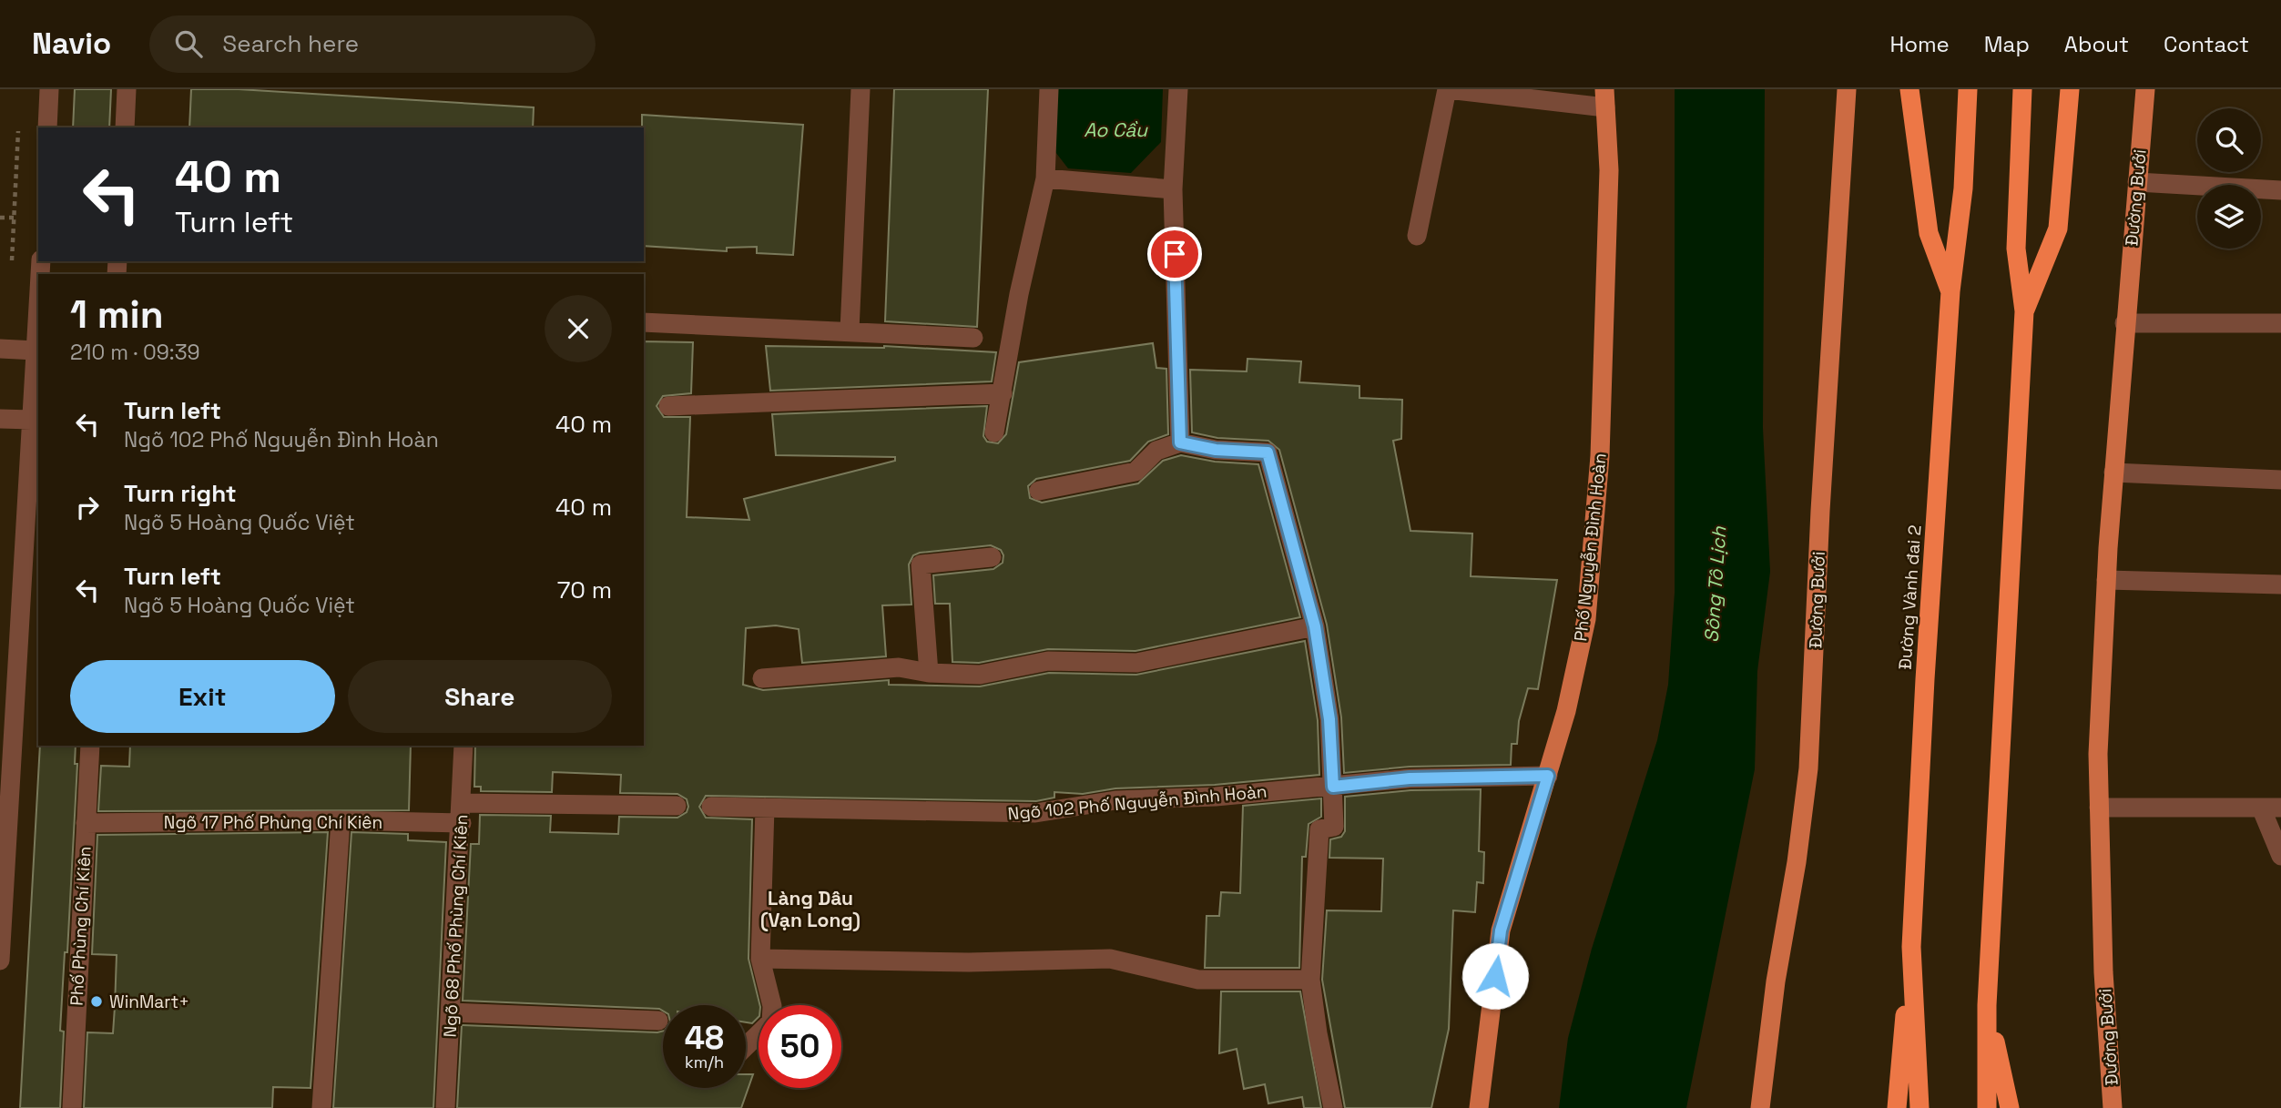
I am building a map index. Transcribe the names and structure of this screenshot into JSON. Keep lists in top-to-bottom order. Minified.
{"streets":{"highway":["Đường Vành đai 2"],"main road":["Đường Bưởi","Phố Nguyễn Đình Hoàn"],"street":["Ngõ 102 Phố Nguyễn Đình Hoàn","Ngõ 17 Phố Phùng Chí Kiên","Phố Phùng Chí Kiên","Ngõ 68 Phố Phùng Chí Kiên"]},"crossings":[["Phố Nguyễn Đình Hoàn","Ngõ 102 Phố Nguyễn Đình Hoàn"],["Ngõ 17 Phố Phùng Chí Kiên","Phố Phùng Chí Kiên"],["Ngõ 17 Phố Phùng Chí Kiên","Ngõ 68 Phố Phùng Chí Kiên"]],"districts":["Làng Dâu (Vạn Long)"],"water":["Ao Cầu","Sông Tô Lịch"],"places":["WinMart+"],"page":{"header":"Navio","search":"Search here","nav":["Home","Map","About","Contact"],"turn":["40 m","Turn left"],"heading":["1 min","210 m · 09:39"],"list":[{"name":"Turn left","note":"Ngõ 102 Phố Nguyễn Đình Hoàn","value":"40 m"},{"name":"Turn right","note":"Ngõ 5 Hoàng Quốc Việt","value":"40 m"},{"name":"Turn left","note":"Ngõ 5 Hoàng Quốc Việt","value":"70 m"}],"buttons":["Exit","Share"],"speed":"48 km/h","limit":"50"}}
